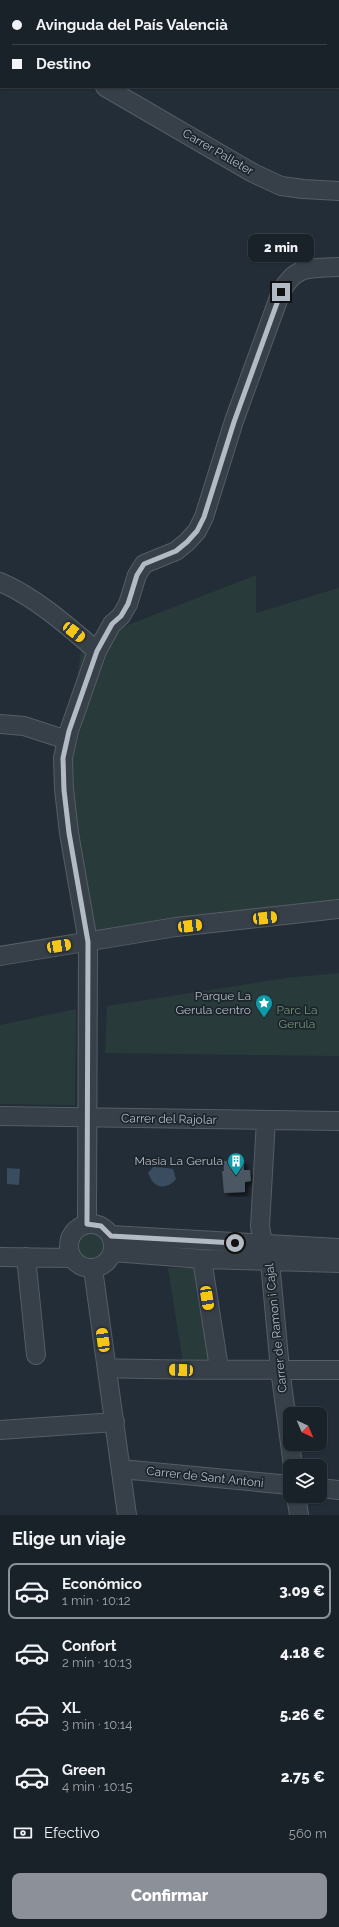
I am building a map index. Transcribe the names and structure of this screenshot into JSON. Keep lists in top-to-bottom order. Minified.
{"streets":{"street":["Carrer Palleter","Carrer del Rajolar","Carrer de Ramon i Cajal","Carrer de Sant Antoni"]},"crossings":[["Carrer del Rajolar","Carrer de Ramon i Cajal"]],"parks":["Parc La Gerula"],"places":{"place":["Parque La Gerula centro"],"building":["Masia La Gerula"]},"north":"bottom right","page":{"banner":["Avinguda del País Valencià","Destino"],"bubble":"2 min","heading":"Elige un viaje","list":[{"name":"Económico","note":"1 min · 10:12","value":"3.09 €"},{"name":"Confort","note":"2 min · 10:13","value":"4.18 €"},{"name":"XL","note":"3 min · 10:14","value":"5.26 €"},{"name":"Green","note":"4 min · 10:15","value":"2.75 €"}],"pay":["Efectivo","560 m"],"buttons":"Confirmar"}}
